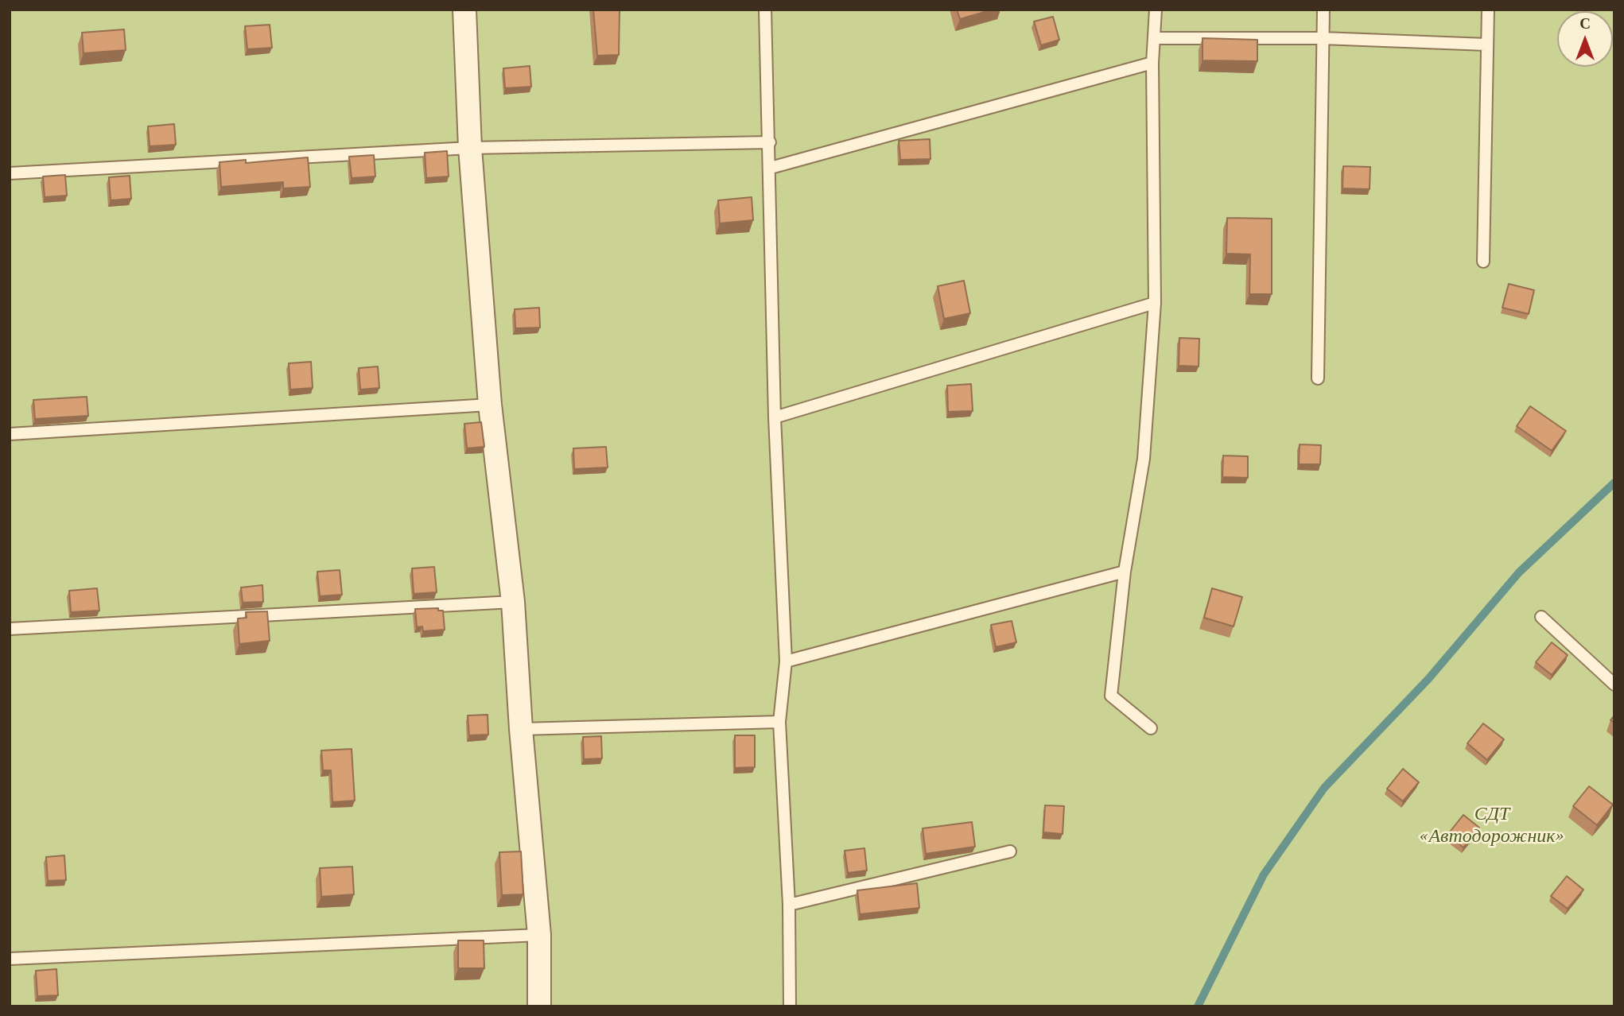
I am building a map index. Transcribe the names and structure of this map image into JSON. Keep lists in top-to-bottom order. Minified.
{"parks":["СДТ «Автодорожник»"],"north":"top"}
